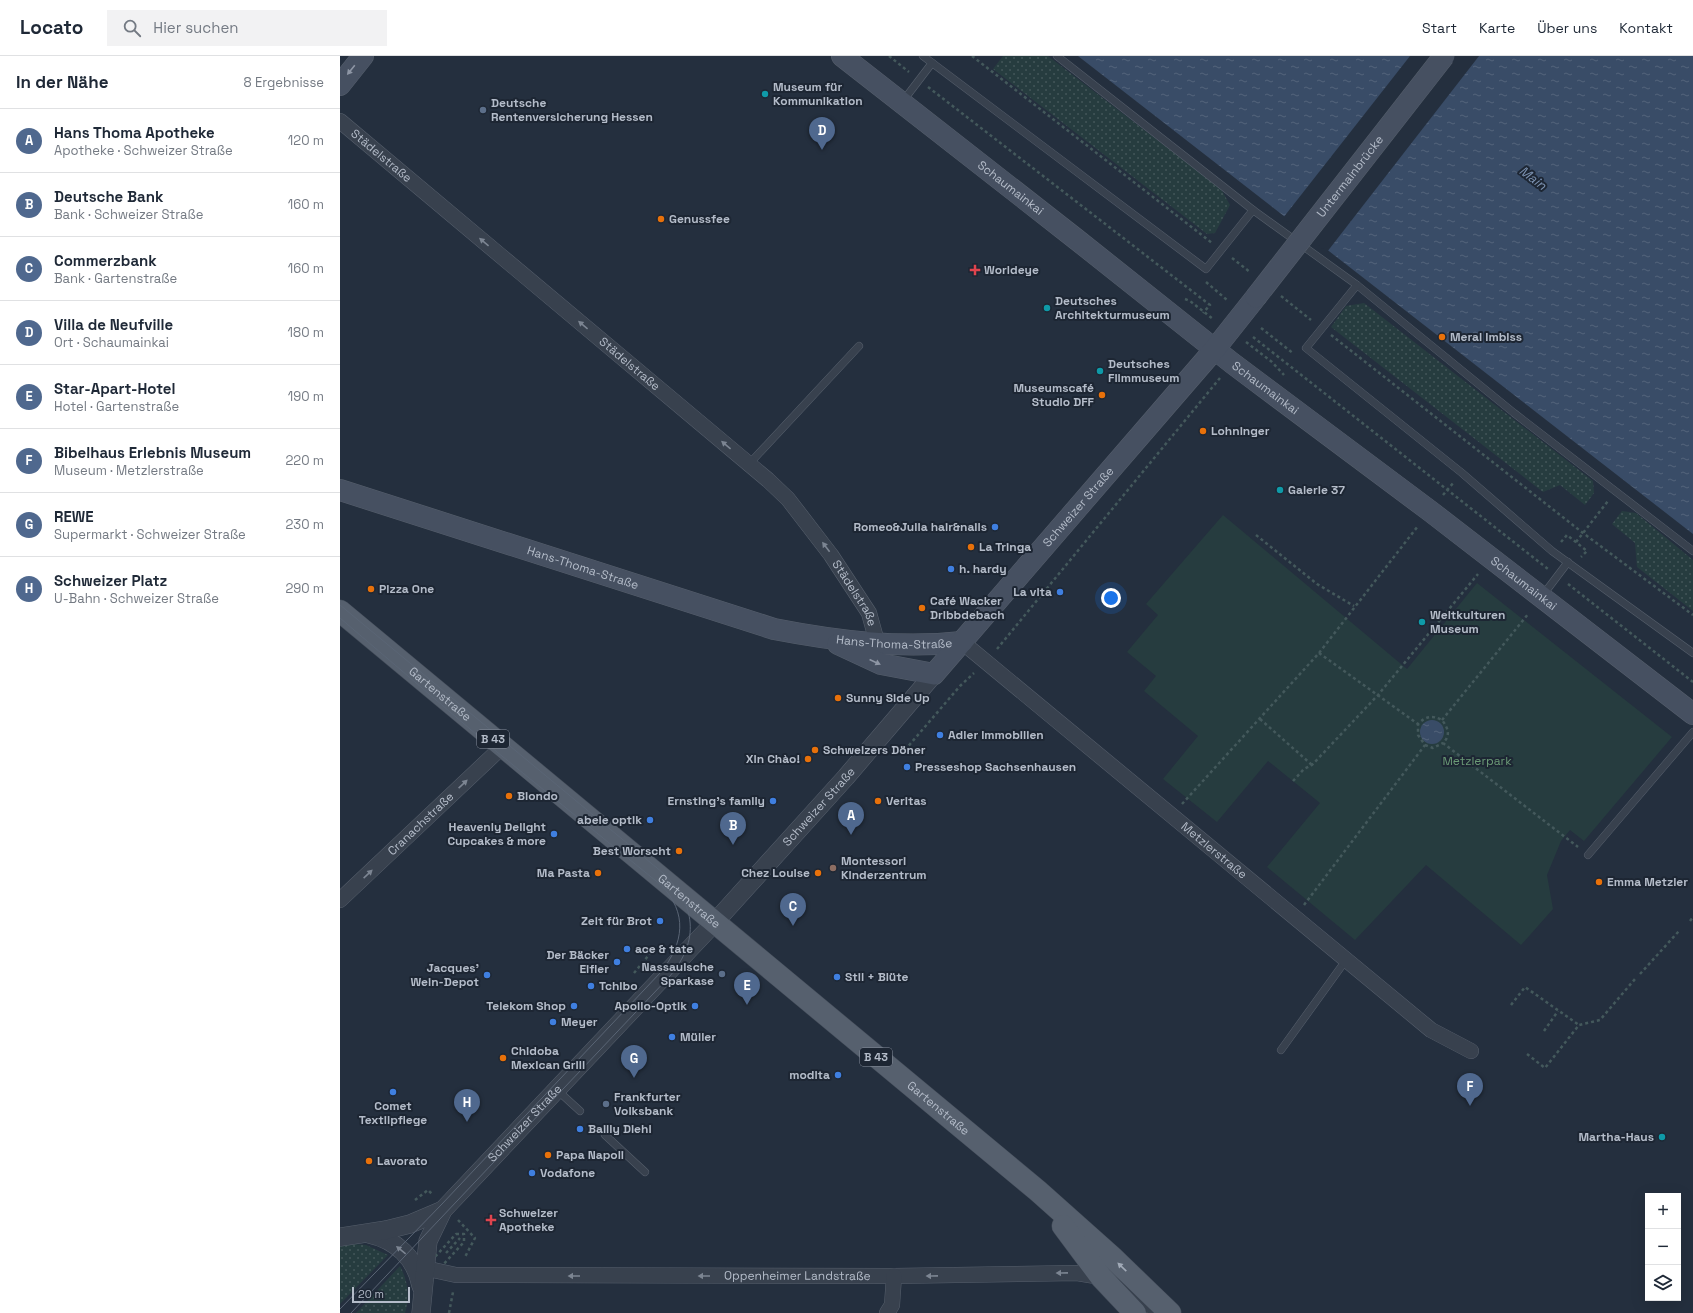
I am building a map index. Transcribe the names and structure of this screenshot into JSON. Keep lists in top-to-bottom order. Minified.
{"streets":{"main road":["Untermainbrücke","Schaumainkai","Schweizer Straße","Hans-Thoma-Straße","Gartenstraße","B 43"],"street":["Städelstraße","Cranachstraße","Metzlerstraße","Oppenheimer Landstraße"]},"crossings":[["Städelstraße","Hans-Thoma-Straße"],["Untermainbrücke","Schweizer Straße"],["Schaumainkai","Schweizer Straße"],["Schweizer Straße","Hans-Thoma-Straße"],["Schweizer Straße","Gartenstraße"],["Schweizer Straße","Metzlerstraße"],["Hans-Thoma-Straße","Metzlerstraße"],["Gartenstraße","Cranachstraße"],["Gartenstraße","Oppenheimer Landstraße"]],"one_way":["Städelstraße","Cranachstraße","Oppenheimer Landstraße"],"water":["Main"],"parks":["Metzlerpark"],"places":{"other":["Museum für Kommunikation","Deutsche Rentenversicherung Hessen","Genussfee","Deutsches Architekturmuseum","Meral Imbiss","Deutsches Filmmuseum","Museumscafé Studio DFF","Lohninger","Galerie 37","Romeo&Julia hair&nails","La Tringa","h. hardy","Pizza One","La vita","Café Wacker Dribbdebach","Weltkulturen Museum","Sunny Side Up","Adler Immobilien","Schweizers Döner","Xin Chào!","Presseshop Sachsenhausen","Biondo","Ernsting's family","Veritas","abele optik","Heavenly Delight Cupcakes & more","Best Worscht","Montessori Kinderzentrum","Ma Pasta","Chez Louise","Emma Metzler","Zeit für Brot","ace & tate","Der Bäcker Eifler","Nassauische Sparkase","Jacques' Wein-Depot","Stil + Blüte","Tchibo","Telekom Shop","Apollo-Optik","Meyer","Müller","Chidoba Mexican Grill","modita","Comet Textilpflege","Frankfurter Volksbank","Bailly Diehl","Martha-Haus","Papa Napoli","Lavorato","Vodafone"],"health":["Worldeye","Schweizer Apotheke"]},"scale_bar":"20 m","page":{"header":"Locato","search":"Hier suchen","nav":["Start","Karte","Über uns","Kontakt"],"heading":["In der Nähe","8 Ergebnisse"],"list":[{"mark":"A","name":"Hans Thoma Apotheke","note":"Apotheke · Schweizer Straße","value":"120 m"},{"mark":"B","name":"Deutsche Bank","note":"Bank · Schweizer Straße","value":"160 m"},{"mark":"C","name":"Commerzbank","note":"Bank · Gartenstraße","value":"160 m"},{"mark":"D","name":"Villa de Neufville","note":"Ort · Schaumainkai","value":"180 m"},{"mark":"E","name":"Star-Apart-Hotel","note":"Hotel · Gartenstraße","value":"190 m"},{"mark":"F","name":"Bibelhaus Erlebnis Museum","note":"Museum · Metzlerstraße","value":"220 m"},{"mark":"G","name":"REWE","note":"Supermarkt · Schweizer Straße","value":"230 m"},{"mark":"H","name":"Schweizer Platz","note":"U-Bahn · Schweizer Straße","value":"290 m"}],"pins":["D","A","B","C","E","G","F","H"],"map_buttons":["+","−"],"scale":"20 m"}}
